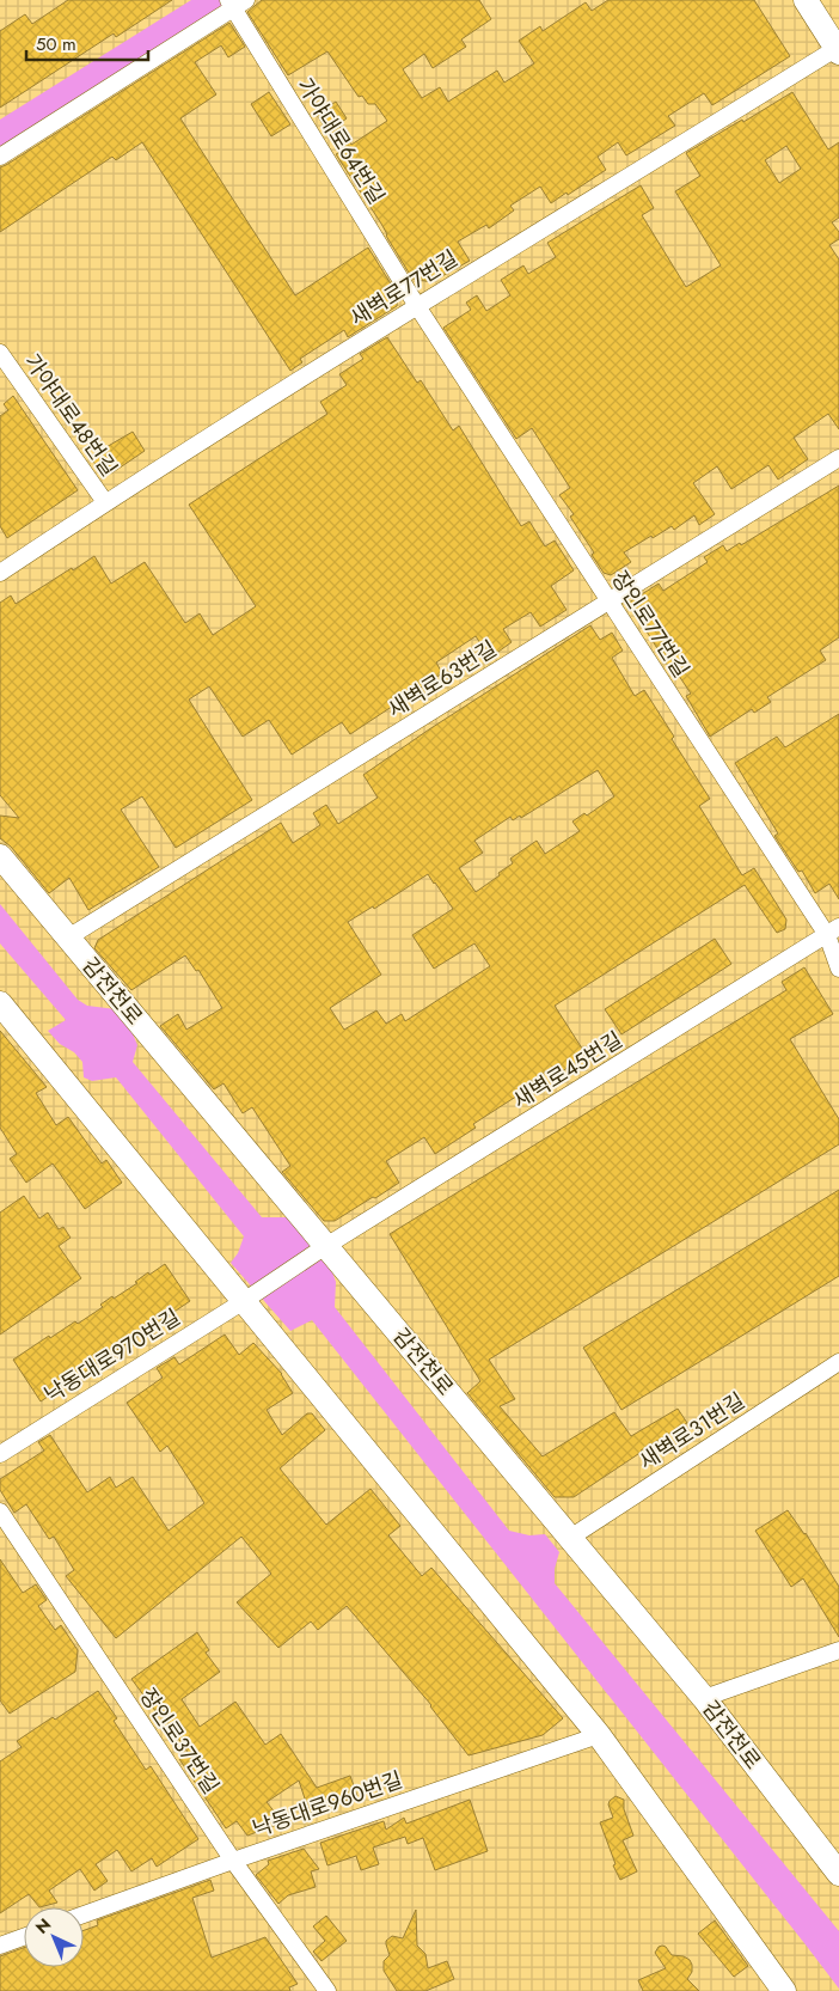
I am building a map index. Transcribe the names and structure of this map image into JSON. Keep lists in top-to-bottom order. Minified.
{"streets":{"street":["가야대로64번길","새벽로77번길","가야대로48번길","장인로77번길","새벽로63번길","감전천로","새벽로45번길","낙동대로970번길","새벽로31번길","장인로37번길","낙동대로960번길"]},"crossings":[["가야대로64번길","새벽로77번길"],["가야대로64번길","장인로77번길"],["새벽로77번길","가야대로48번길"],["새벽로77번길","장인로77번길"],["장인로77번길","새벽로63번길"],["장인로77번길","새벽로45번길"],["새벽로63번길","감전천로"],["감전천로","새벽로45번길"],["감전천로","새벽로31번길"],["새벽로45번길","낙동대로970번길"],["장인로37번길","낙동대로960번길"]],"scale_bar":"50 m","north":"top left"}
